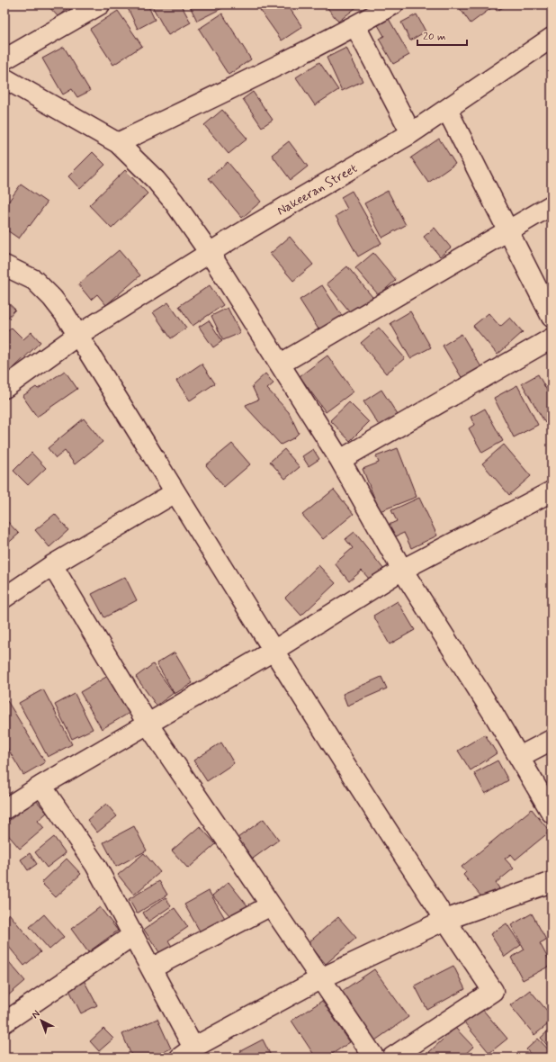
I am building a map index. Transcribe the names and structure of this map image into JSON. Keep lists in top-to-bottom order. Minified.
{"streets":{"street":["Nakeeran Street"]},"scale_bar":"20 m","north":"top left"}
